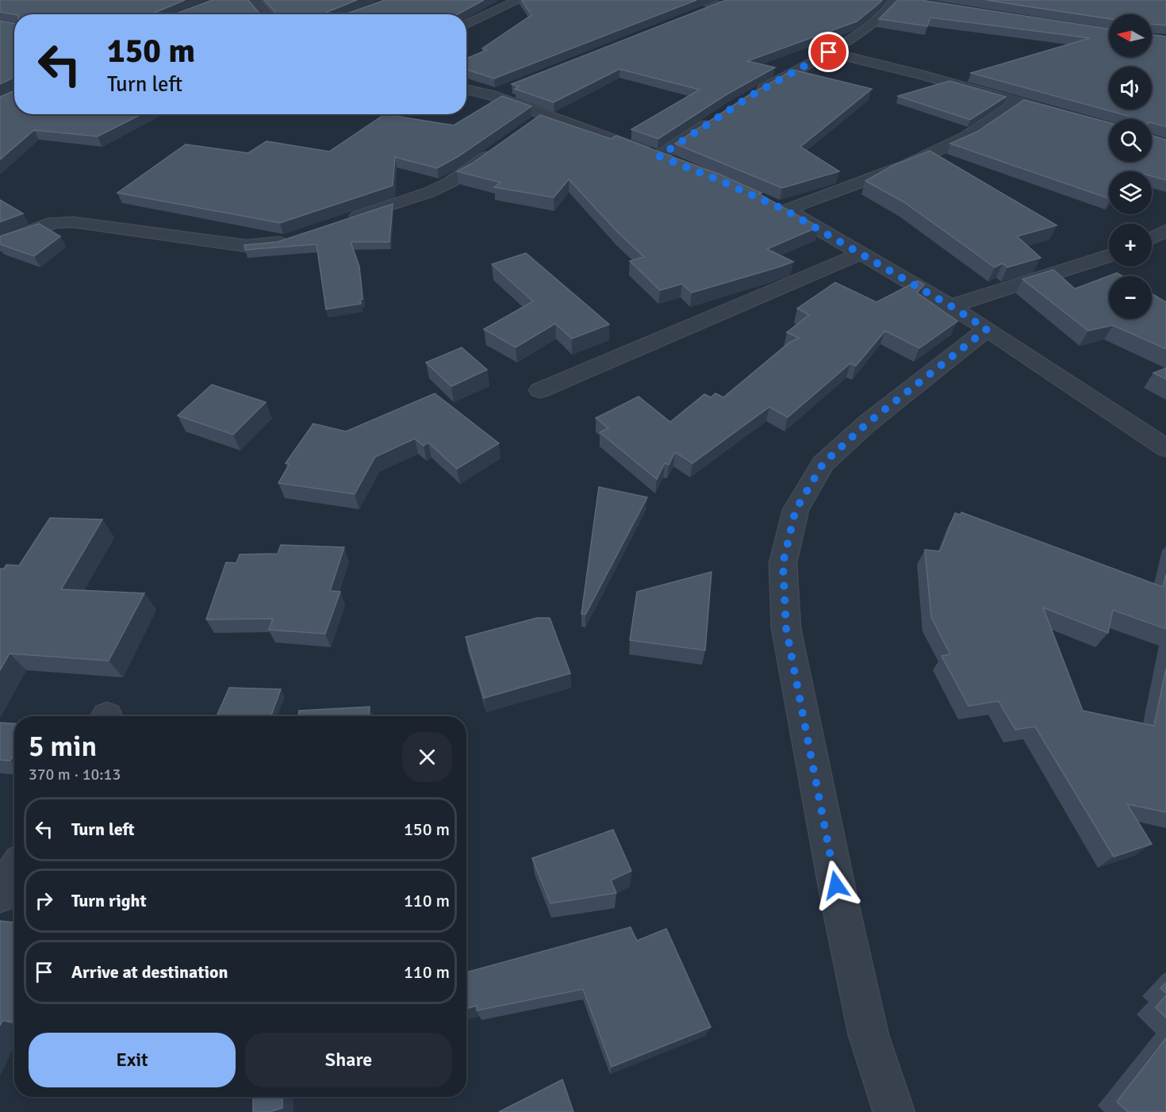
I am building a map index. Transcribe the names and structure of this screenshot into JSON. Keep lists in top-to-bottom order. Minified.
{"north":"left","page":{"map_buttons":["+","−"],"turn":["150 m","Turn left"],"heading":["5 min","370 m · 10:13"],"list":[{"name":"Turn left","value":"150 m"},{"name":"Turn right","value":"110 m"},{"name":"Arrive at destination","value":"110 m"}],"buttons":["Exit","Share"]}}
